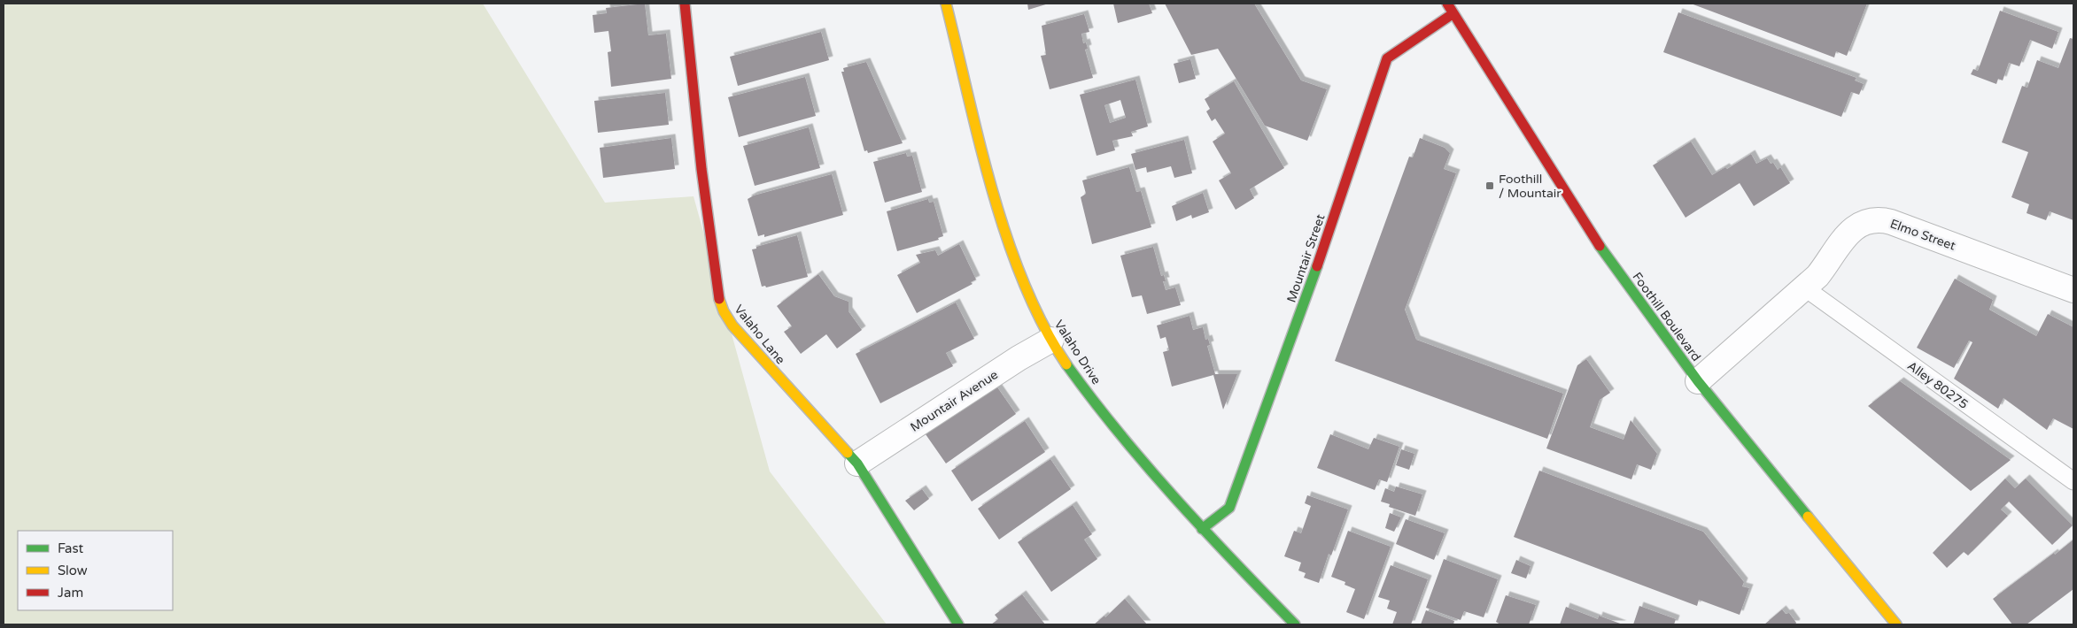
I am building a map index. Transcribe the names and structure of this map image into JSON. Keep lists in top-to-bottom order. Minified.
{"streets":{"street":["Elmo Street","Mountair Street","Foothill Boulevard","Valaho Lane","Valaho Drive","Mountair Avenue"],"lane":["Alley 80275"]},"crossings":[["Elmo Street","Foothill Boulevard"],["Elmo Street","Alley 80275"],["Mountair Street","Foothill Boulevard"],["Mountair Street","Valaho Drive"],["Valaho Lane","Mountair Avenue"],["Valaho Drive","Mountair Avenue"]],"places":{"transit":["Foothill / Mountair"]},"legend":["Fast","Slow","Jam"]}
